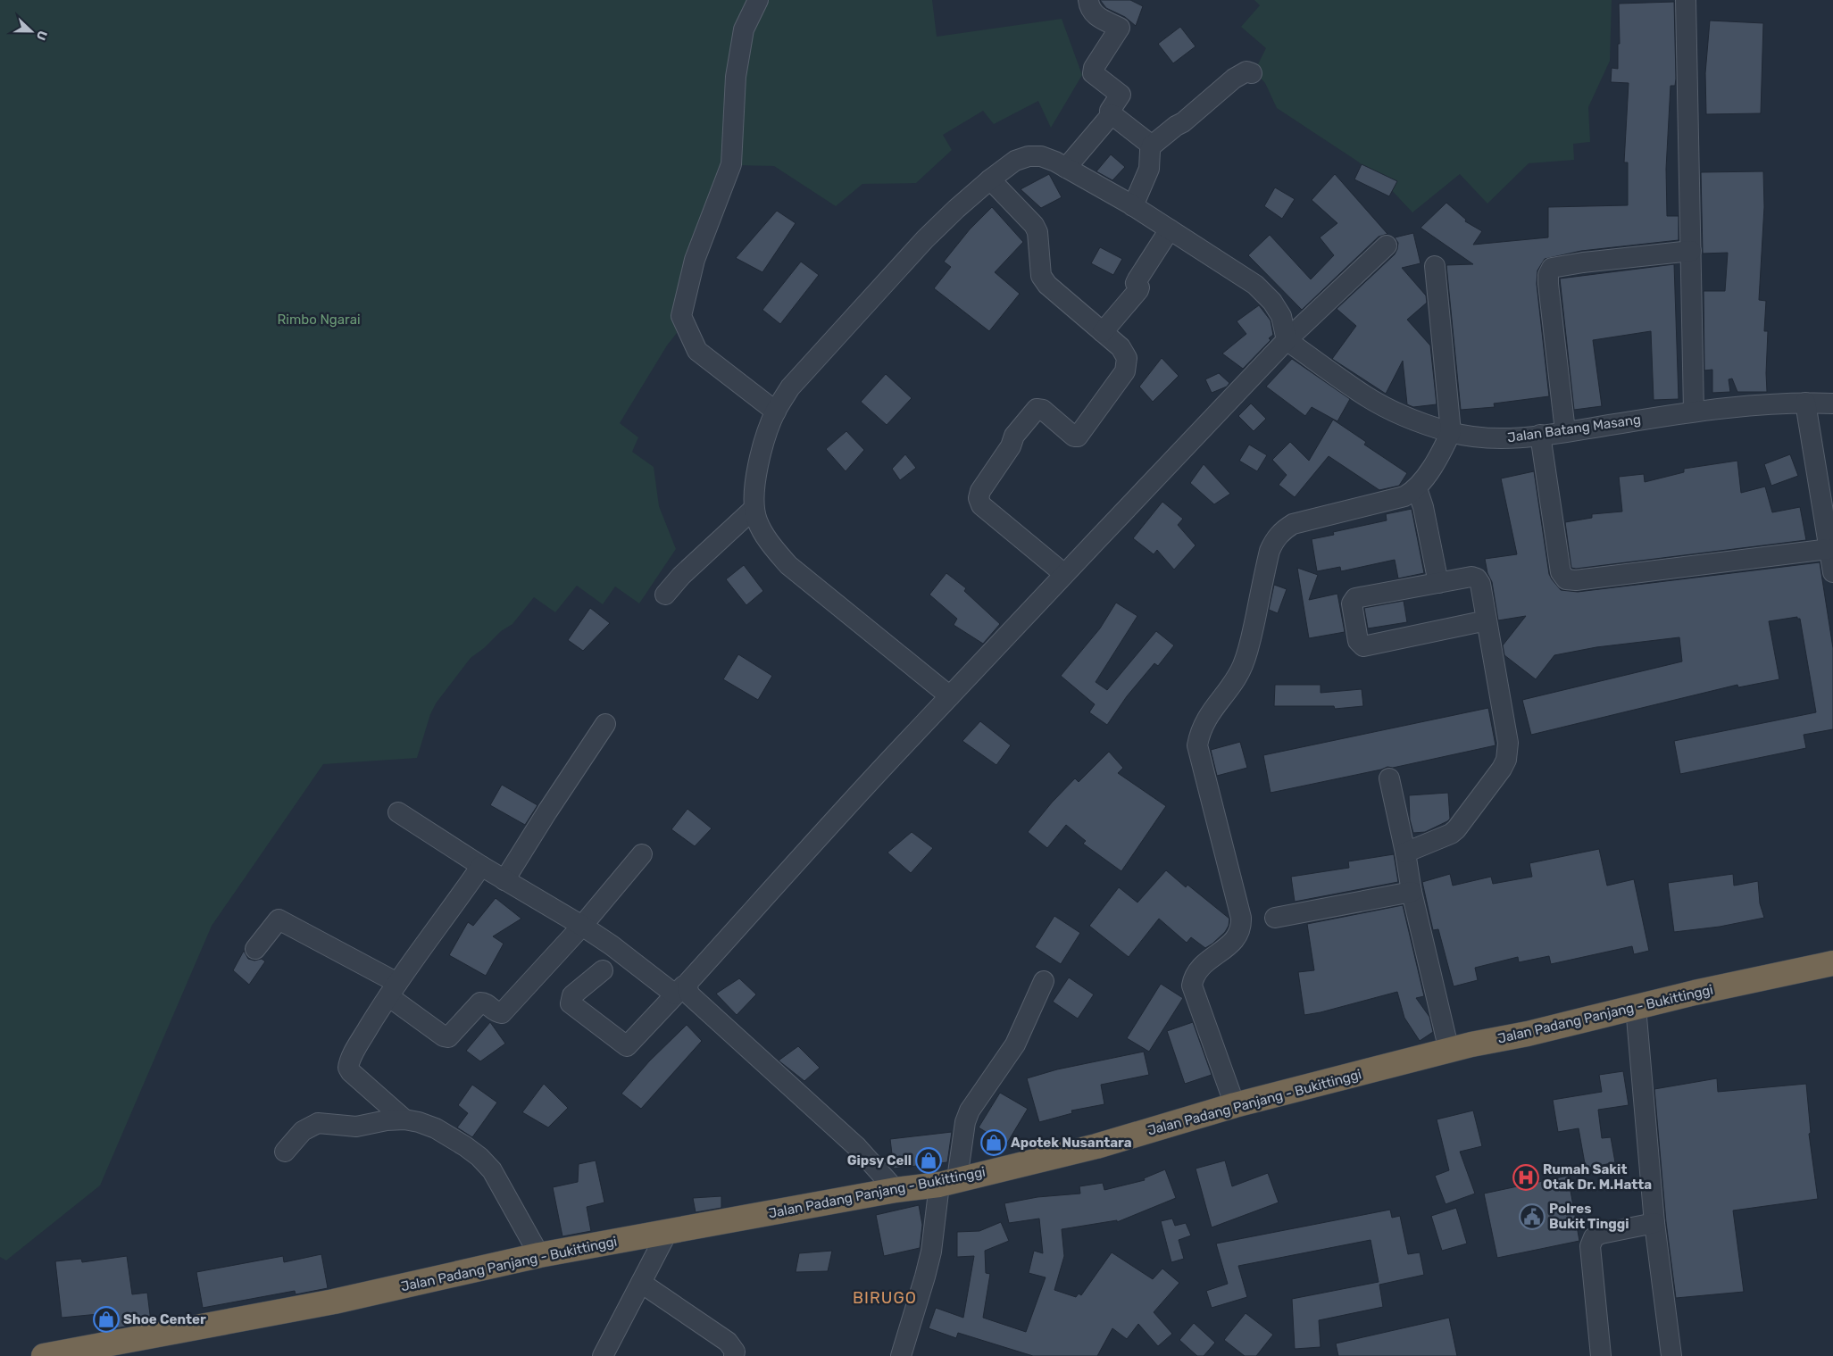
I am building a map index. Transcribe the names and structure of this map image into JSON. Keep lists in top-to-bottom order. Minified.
{"streets":{"highway":["Jalan Padang Panjang - Bukittinggi"],"street":["Jalan Batang Masang"]},"districts":["BIRUGO"],"parks":["Rimbo Ngarai"],"places":{"shop":["Apotek Nusantara","Gipsy Cell","Shoe Center"],"hospital":["Rumah Sakit Otak Dr. M.Hatta"],"public building":["Polres Bukit Tinggi"]},"north":"right"}
